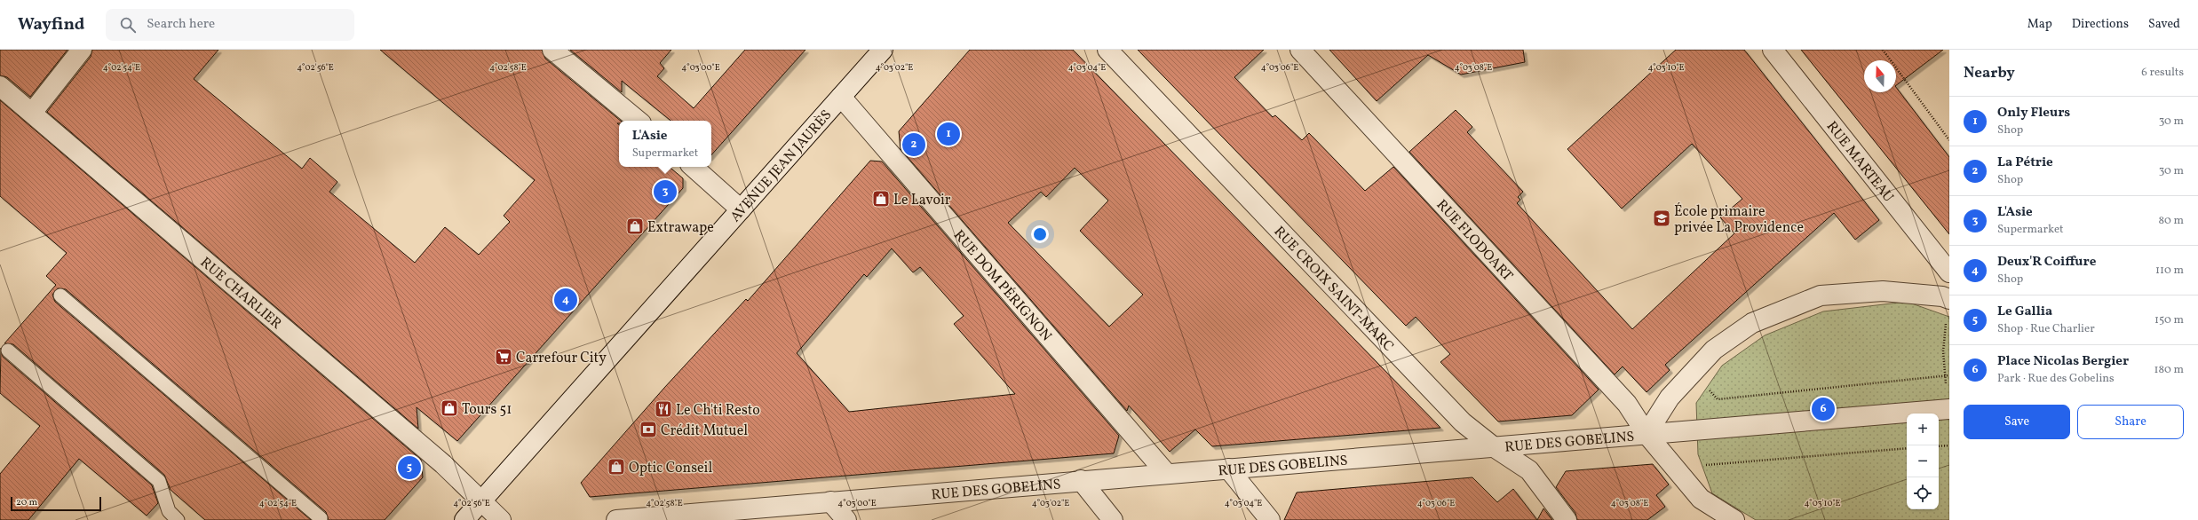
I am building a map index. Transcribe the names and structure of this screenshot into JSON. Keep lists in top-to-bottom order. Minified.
{"streets":{"street":["RUE MARTEAU","AVENUE JEAN JAURÈS","RUE FLODOART","RUE DOM PÉRIGNON","RUE CROIX SAINT-MARC","RUE CHARLIER","RUE DES GOBELINS"]},"crossings":[["AVENUE JEAN JAURÈS","RUE DOM PÉRIGNON"],["AVENUE JEAN JAURÈS","RUE CHARLIER"],["RUE FLODOART","RUE DES GOBELINS"],["RUE DOM PÉRIGNON","RUE DES GOBELINS"],["RUE CROIX SAINT-MARC","RUE DES GOBELINS"]],"places":{"shop":["Le Lavoir","Extrawape","Tours 51","Optic Conseil"],"school or university":["École primaire privée La Providence"],"supermarket":["Carrefour City"],"restaurant":["Le Ch'ti Resto"],"bank":["Crédit Mutuel"]},"scale_bar":"20 m","north":"top","page":{"header":"Wayfind","search":"Search here","nav":["Map","Directions","Saved"],"heading":["Nearby","6 results"],"list":[{"mark":"1","name":"Only Fleurs","note":"Shop","value":"30 m"},{"mark":"2","name":"La Pétrie","note":"Shop","value":"30 m"},{"mark":"3","name":"L'Asie","note":"Supermarket","value":"80 m"},{"mark":"4","name":"Deux'R Coiffure","note":"Shop","value":"110 m"},{"mark":"5","name":"Le Gallia","note":"Shop · Rue Charlier","value":"150 m"},{"mark":"6","name":"Place Nicolas Bergier","note":"Park · Rue des Gobelins","value":"180 m"}],"pins":["1","2","3","4","6","5"],"popup":["L'Asie","Supermarket"],"buttons":["Save","Share"],"map_buttons":["+","−"],"scale":"20 m"},"coordinates":["4°03'08\"E","4°02'54\"E","4°02'56\"E","4°02'58\"E","4°03'00\"E","4°03'02\"E","4°03'04\"E","4°03'06\"E","4°03'10\"E"]}
